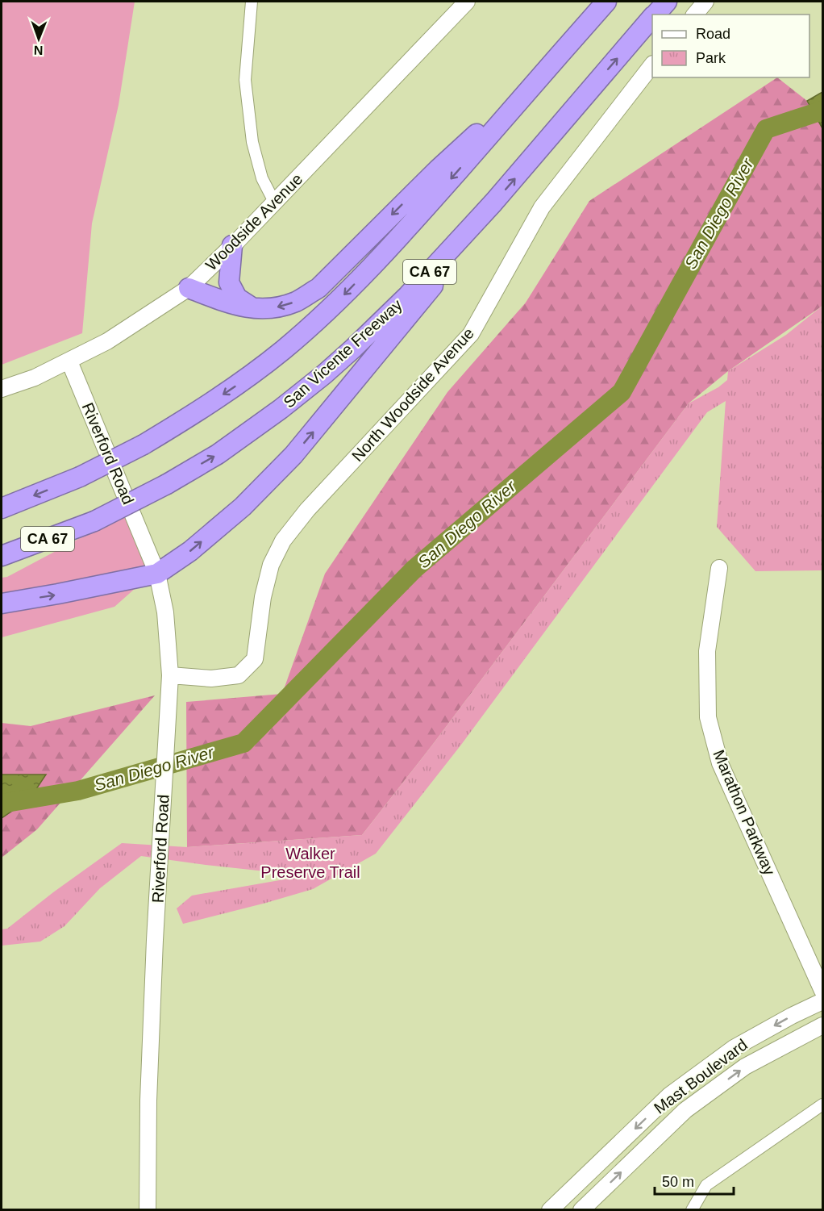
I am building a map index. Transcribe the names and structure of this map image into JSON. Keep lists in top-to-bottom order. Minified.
{"streets":{"highway":["CA 67","San Vicente Freeway"],"street":["Woodside Avenue","North Woodside Avenue","Riverford Road","Marathon Parkway","Mast Boulevard"]},"crossings":[["Woodside Avenue","Riverford Road"],["North Woodside Avenue","Riverford Road"]],"water":["San Diego River"],"parks":["Walker Preserve Trail"],"legend":["Road","Park"],"scale_bar":"50 m","north":"bottom"}
